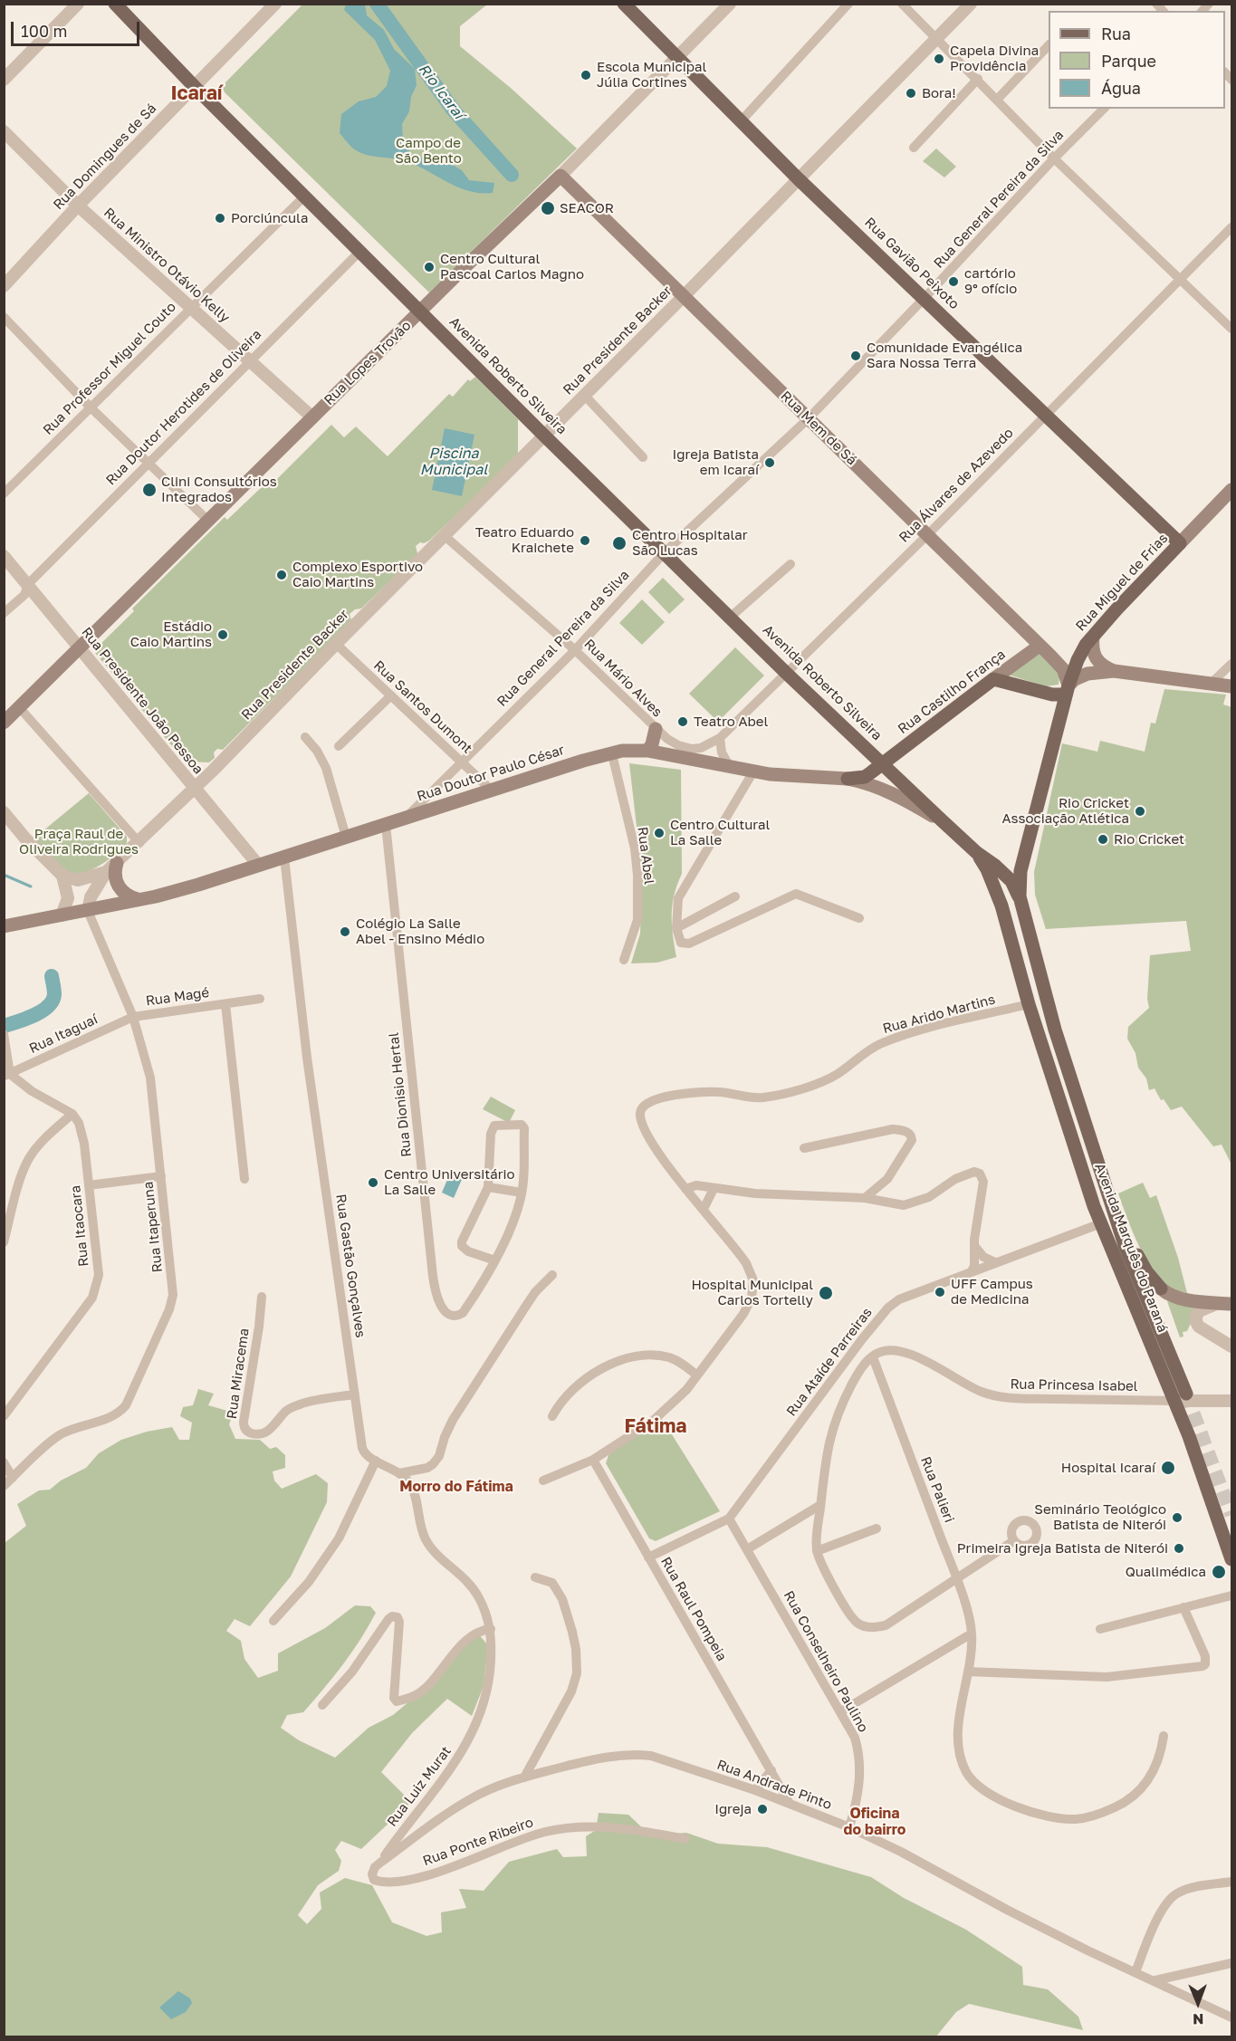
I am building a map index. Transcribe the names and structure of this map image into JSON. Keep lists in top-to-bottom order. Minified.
{"streets":{"main road":["Rua Gavião Peixoto","Rua Lopes Trovão","Avenida Roberto Silveira","Rua Mem de Sá","Rua Miguel de Frias","Rua Castilho França","Rua Doutor Paulo César","Avenida Marquês do Paraná"],"street":["Rua Domingues de Sá","Rua General Pereira da Silva","Rua Ministro Otávio Kelly","Rua Presidente Backer","Rua Professor Miguel Couto","Rua Doutor Herotides de Oliveira","Rua Álvares de Azevedo","Rua Mário Alves","Rua Presidente João Pessoa","Rua Santos Dumont","Rua Abel","Rua Magé","Rua Arido Martins","Rua Itaguaí","Rua Dionisio Hertal","Rua Itaocara","Rua Itaperuna","Rua Gastão Gonçalves","Rua Ataíde Parreiras","Rua Miracema","Rua Princesa Isabel","Rua Palieri","Rua Raul Pompeia","Rua Conselheiro Paulino","Rua Andrade Pinto","Rua Luiz Murat","Rua Ponte Ribeiro"]},"crossings":[["Rua Domingues de Sá","Rua Ministro Otávio Kelly"],["Rua Domingues de Sá","Avenida Roberto Silveira"],["Rua General Pereira da Silva","Rua Gavião Peixoto"],["Rua General Pereira da Silva","Avenida Roberto Silveira"],["Rua General Pereira da Silva","Rua Mem de Sá"],["Rua General Pereira da Silva","Rua Mário Alves"],["Rua General Pereira da Silva","Rua Santos Dumont"],["Rua General Pereira da Silva","Rua Doutor Paulo César"],["Rua Gavião Peixoto","Rua Presidente Backer"],["Rua Gavião Peixoto","Rua Lopes Trovão"],["Rua Gavião Peixoto","Rua Álvares de Azevedo"],["Rua Gavião Peixoto","Rua Miguel de Frias"],["Rua Ministro Otávio Kelly","Rua Lopes Trovão"],["Rua Ministro Otávio Kelly","Rua Professor Miguel Couto"],["Rua Ministro Otávio Kelly","Rua Doutor Herotides de Oliveira"],["Rua Presidente Backer","Avenida Roberto Silveira"],["Rua Presidente Backer","Rua Mem de Sá"],["Rua Presidente Backer","Rua Mário Alves"],["Rua Presidente Backer","Rua Presidente João Pessoa"],["Rua Presidente Backer","Rua Santos Dumont"],["Rua Presidente Backer","Rua Doutor Paulo César"],["Rua Presidente Backer","Rua Itaperuna"],["Rua Lopes Trovão","Avenida Roberto Silveira"],["Rua Lopes Trovão","Rua Mem de Sá"],["Rua Lopes Trovão","Rua Presidente João Pessoa"],["Rua Professor Miguel Couto","Avenida Roberto Silveira"],["Avenida Roberto Silveira","Rua Doutor Herotides de Oliveira"],["Avenida Roberto Silveira","Rua Álvares de Azevedo"],["Avenida Roberto Silveira","Rua Castilho França"],["Avenida Roberto Silveira","Rua Doutor Paulo César"],["Rua Doutor Herotides de Oliveira","Rua Presidente João Pessoa"],["Rua Mem de Sá","Rua Álvares de Azevedo"],["Rua Mem de Sá","Rua Miguel de Frias"],["Rua Mem de Sá","Rua Castilho França"],["Rua Álvares de Azevedo","Rua Mário Alves"],["Rua Miguel de Frias","Avenida Marquês do Paraná"],["Rua Castilho França","Rua Doutor Paulo César"],["Rua Presidente João Pessoa","Rua Doutor Paulo César"],["Rua Santos Dumont","Rua Doutor Paulo César"],["Rua Doutor Paulo César","Rua Abel"],["Rua Doutor Paulo César","Rua Dionisio Hertal"],["Rua Doutor Paulo César","Rua Itaperuna"],["Rua Doutor Paulo César","Avenida Marquês do Paraná"],["Rua Doutor Paulo César","Rua Gastão Gonçalves"],["Rua Magé","Rua Itaguaí"],["Rua Magé","Rua Itaperuna"],["Rua Arido Martins","Avenida Marquês do Paraná"],["Rua Itaguaí","Rua Itaperuna"],["Avenida Marquês do Paraná","Rua Ataíde Parreiras"],["Avenida Marquês do Paraná","Rua Princesa Isabel"],["Rua Gastão Gonçalves","Rua Miracema"],["Rua Gastão Gonçalves","Rua Luiz Murat"],["Rua Ataíde Parreiras","Rua Raul Pompeia"],["Rua Ataíde Parreiras","Rua Conselheiro Paulino"],["Rua Princesa Isabel","Rua Palieri"],["Rua Raul Pompeia","Rua Andrade Pinto"],["Rua Conselheiro Paulino","Rua Andrade Pinto"],["Rua Andrade Pinto","Rua Luiz Murat"],["Rua Andrade Pinto","Rua Ponte Ribeiro"],["Rua Luiz Murat","Rua Ponte Ribeiro"]],"districts":["Icaraí","Fátima","Morro do Fátima","Oficina do bairro"],"water":["Rio Icaraí","Piscina Municipal"],"parks":["Campo de São Bento","Praça Raul de Oliveira Rodrigues"],"places":["Capela Divina Providência","Escola Municipal Júlia Cortines","Bora!","SEACOR","Porciúncula","Centro Cultural Pascoal Carlos Magno","cartório 9° ofício","Comunidade Evangélica Sara Nossa Terra","Igreja Batista em Icaraí","Clini Consultórios Integrados","Teatro Eduardo Kraichete","Centro Hospitalar São Lucas","Complexo Esportivo Caio Martins","Estádio Caio Martins","Teatro Abel","Rio Cricket Associação Atlética","Centro Cultural La Salle","Rio Cricket","Colégio La Salle Abel - Ensino Médio","Centro Universitário La Salle","UFF Campus de Medicina","Hospital Municipal Carlos Tortelly","Hospital Icaraí","Seminário Teológico Batista de Niterói","Primeira Igreja Batista de Niterói","Qualimédica","Igreja"],"legend":["Rua","Parque","Água"],"scale_bar":"100 m","north":"bottom"}
